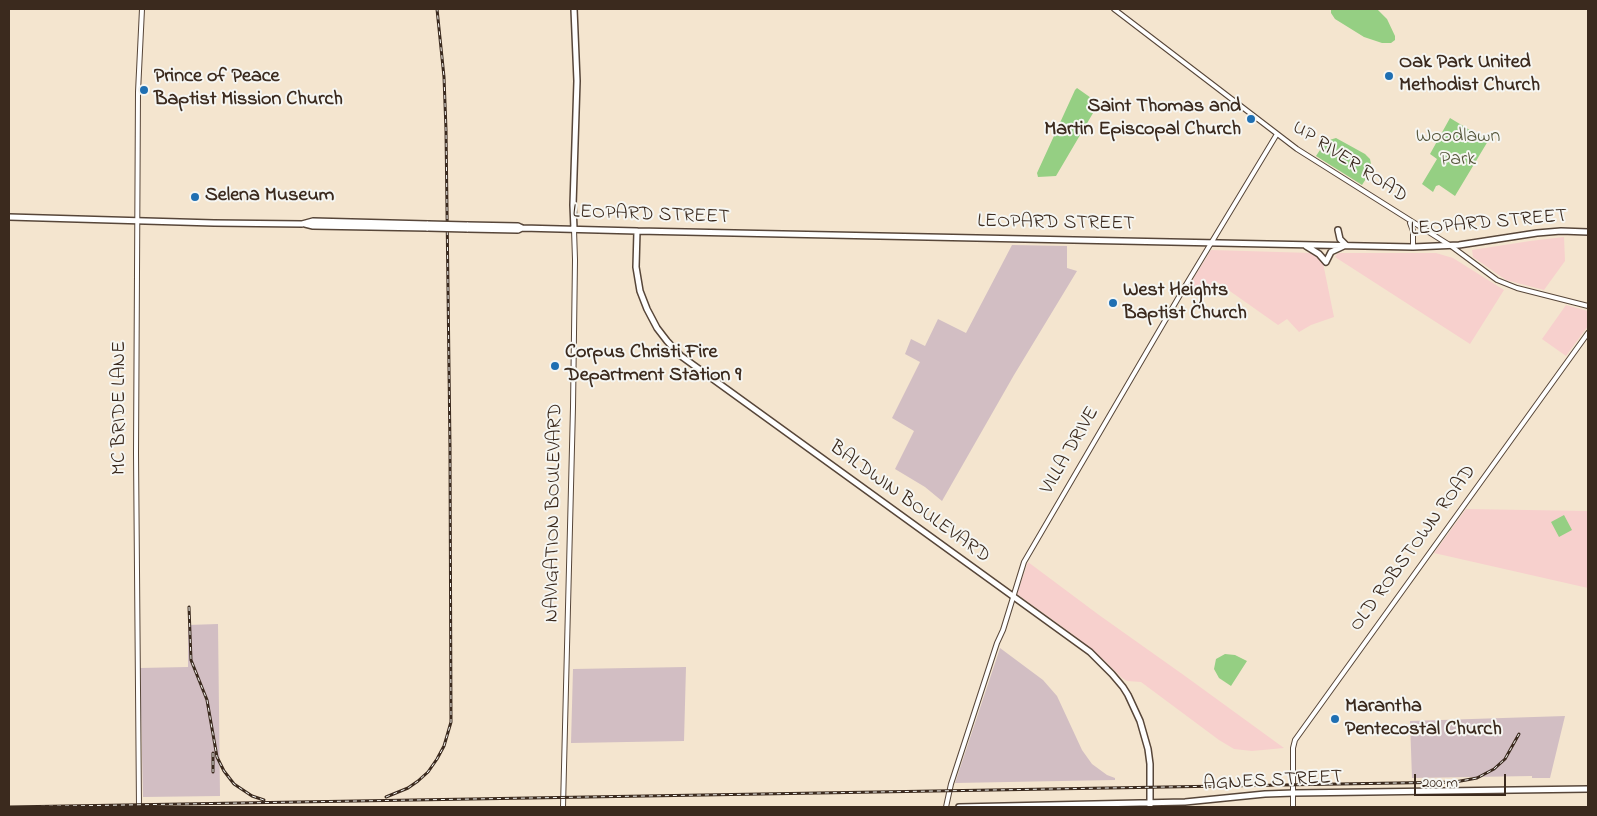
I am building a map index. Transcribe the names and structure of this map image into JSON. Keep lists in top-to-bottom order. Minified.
{"streets":{"main road":["LEOPARD STREET","BALDWIN BOULEVARD","NAVIGATION BOULEVARD","AGNES STREET"],"street":["UP RIVER ROAD","MC BRIDE LANE","VILLA DRIVE","OLD ROBSTOWN ROAD"]},"crossings":[["UP RIVER ROAD","LEOPARD STREET"],["UP RIVER ROAD","VILLA DRIVE"],["LEOPARD STREET","MC BRIDE LANE"],["LEOPARD STREET","VILLA DRIVE"],["LEOPARD STREET","BALDWIN BOULEVARD"],["LEOPARD STREET","NAVIGATION BOULEVARD"],["VILLA DRIVE","BALDWIN BOULEVARD"],["BALDWIN BOULEVARD","AGNES STREET"],["OLD ROBSTOWN ROAD","AGNES STREET"]],"parks":["Woodlawn Park"],"places":["Oak Park United Methodist Church","Prince of Peace Baptist Mission Church","Saint Thomas and Martin Episcopal Church","Selena Museum","West Heights Baptist Church","Corpus Christi Fire Department Station 9","Marantha Pentecostal Church"],"scale_bar":"200 m"}
